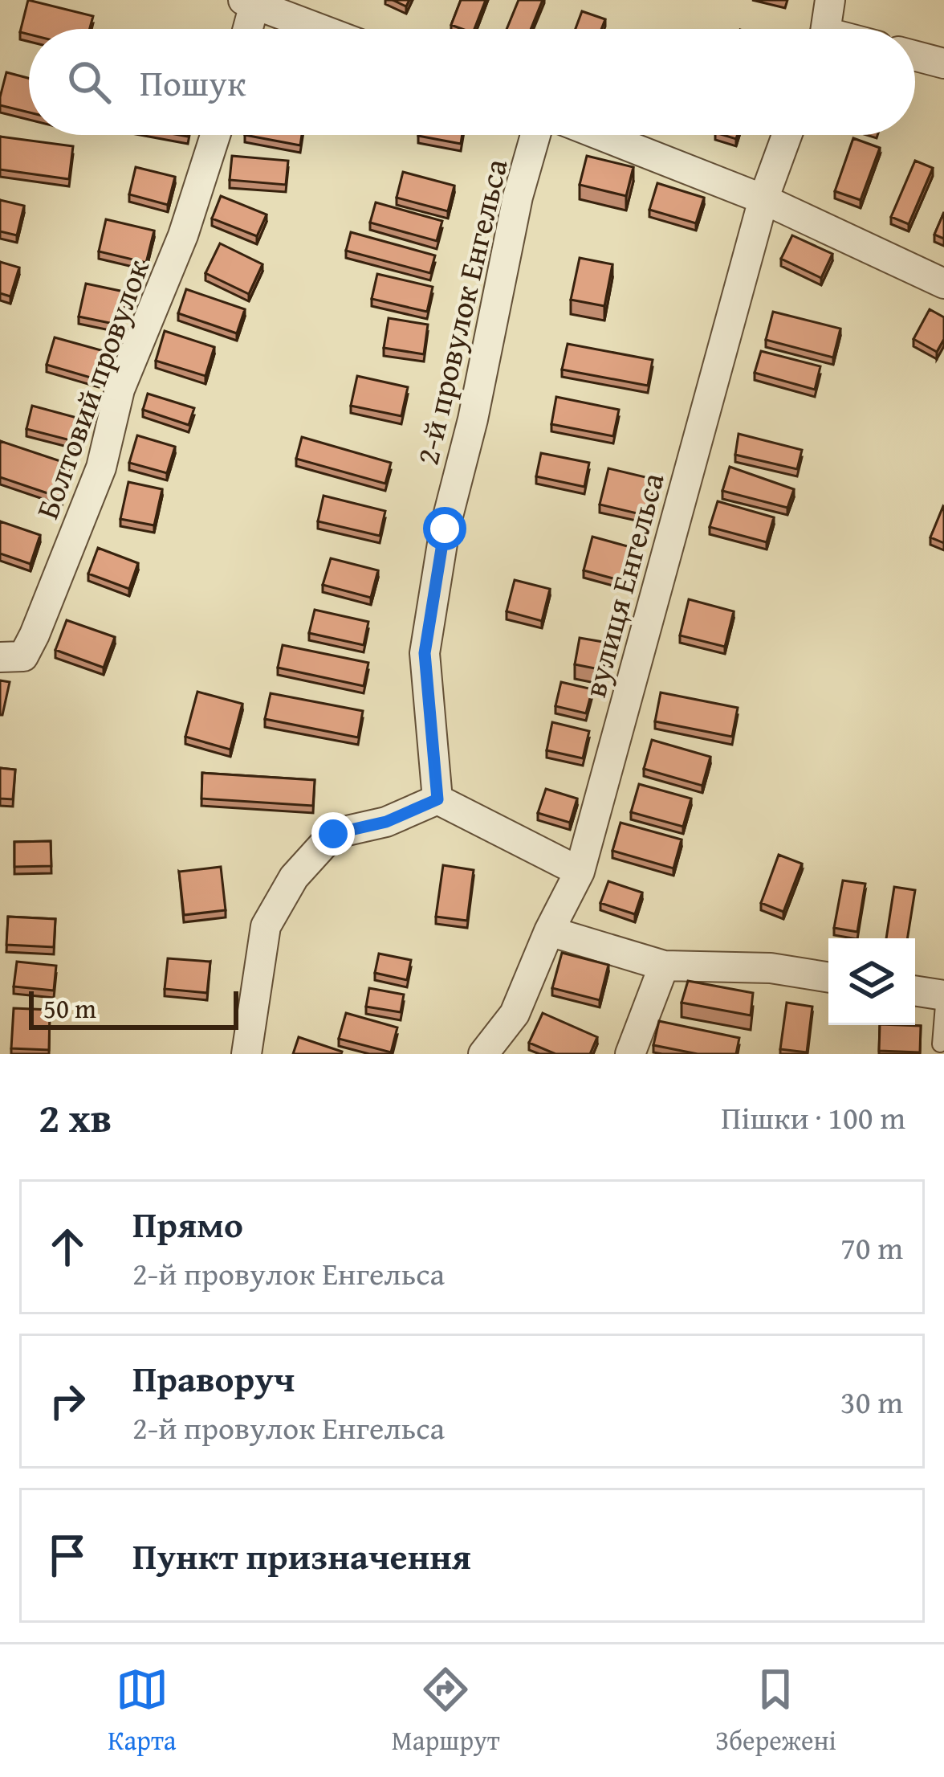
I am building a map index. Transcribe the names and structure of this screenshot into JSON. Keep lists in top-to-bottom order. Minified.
{"streets":{"street":["2-й провулок Енгельса","Болтовий провулок","вулиця Енгельса"]},"scale_bar":"50 m","page":{"search":"Пошук","scale":"50 m","heading":["2 хв","Пішки · 100 m"],"list":[["Прямо","2-й провулок Енгельса","70 m"],["Праворуч","2-й провулок Енгельса","30 m"],"Пункт призначення"],"nav":["Карта","Маршрут","Збережені"]}}
